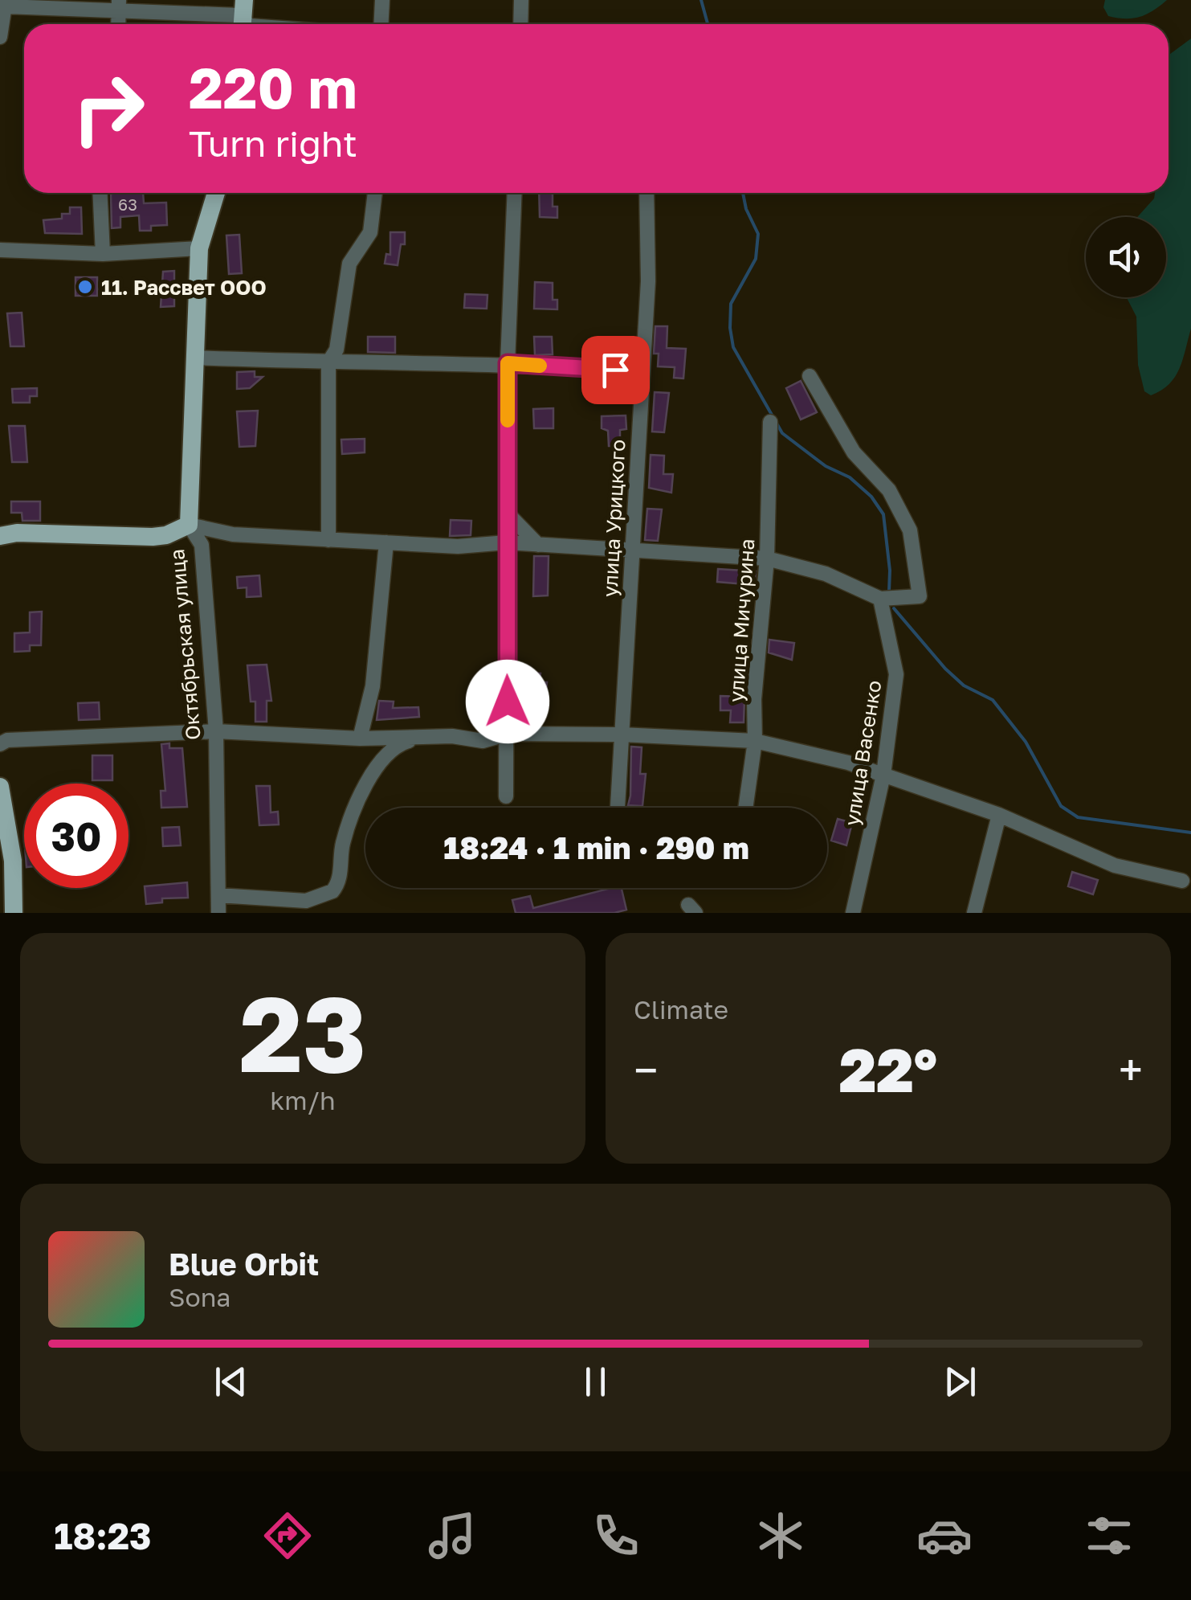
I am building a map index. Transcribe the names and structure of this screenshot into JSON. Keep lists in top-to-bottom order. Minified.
{"streets":{"main road":["Октябрьская улица"],"street":["улица Урицкого","улица Мичурина","улица Васенко"]},"places":["11. Рассвет ООО"],"house_numbers":["63"],"page":{"turn":["220 m","Turn right"],"limit":"30","trip":"18:24 · 1 min · 290 m","tile":[["23","km/h"],"Climate"],"heat":["−","22°","+"],"song":["Blue Orbit","Sona"],"tabs":"18:23"}}
